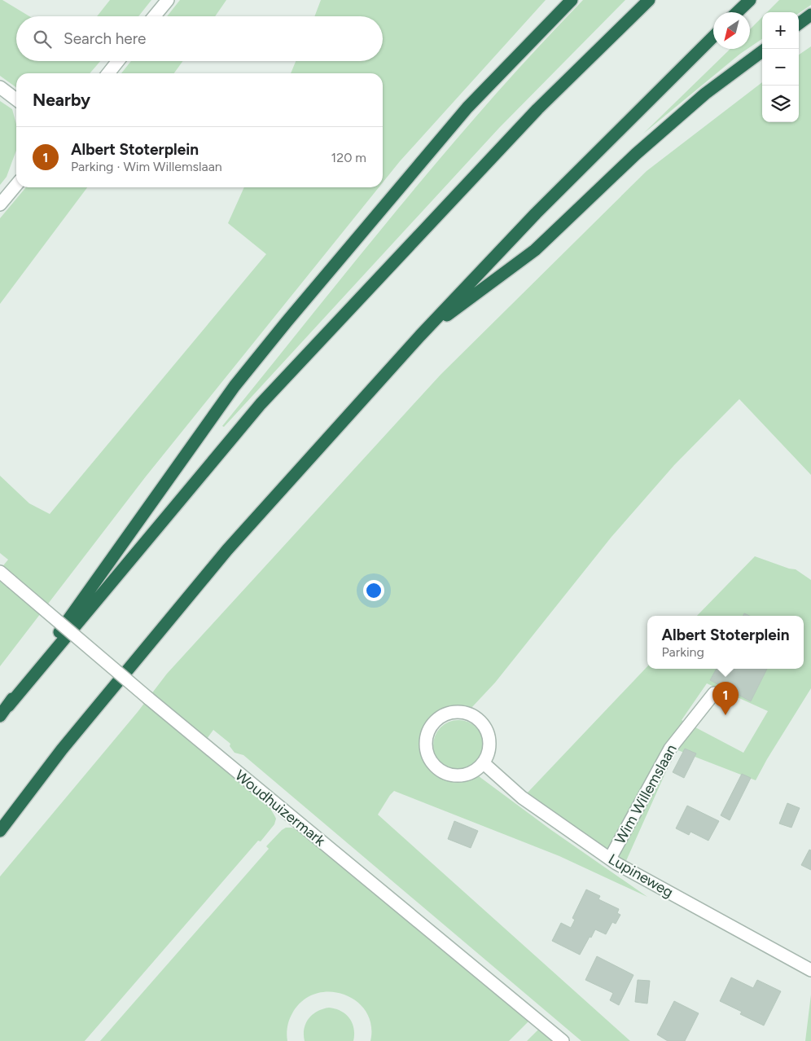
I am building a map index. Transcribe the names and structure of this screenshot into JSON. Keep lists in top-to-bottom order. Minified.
{"streets":{"street":["Wim Willemslaan","Woudhuizermark","Lupineweg"]},"crossings":[["Wim Willemslaan","Lupineweg"]],"north":"bottom left","page":{"map_buttons":["+","−"],"search":"Search here","heading":"Nearby","list":[{"mark":"1","name":"Albert Stoterplein","note":"Parking · Wim Willemslaan","value":"120 m"}],"popup":["Albert Stoterplein","Parking"],"pins":"1"}}
